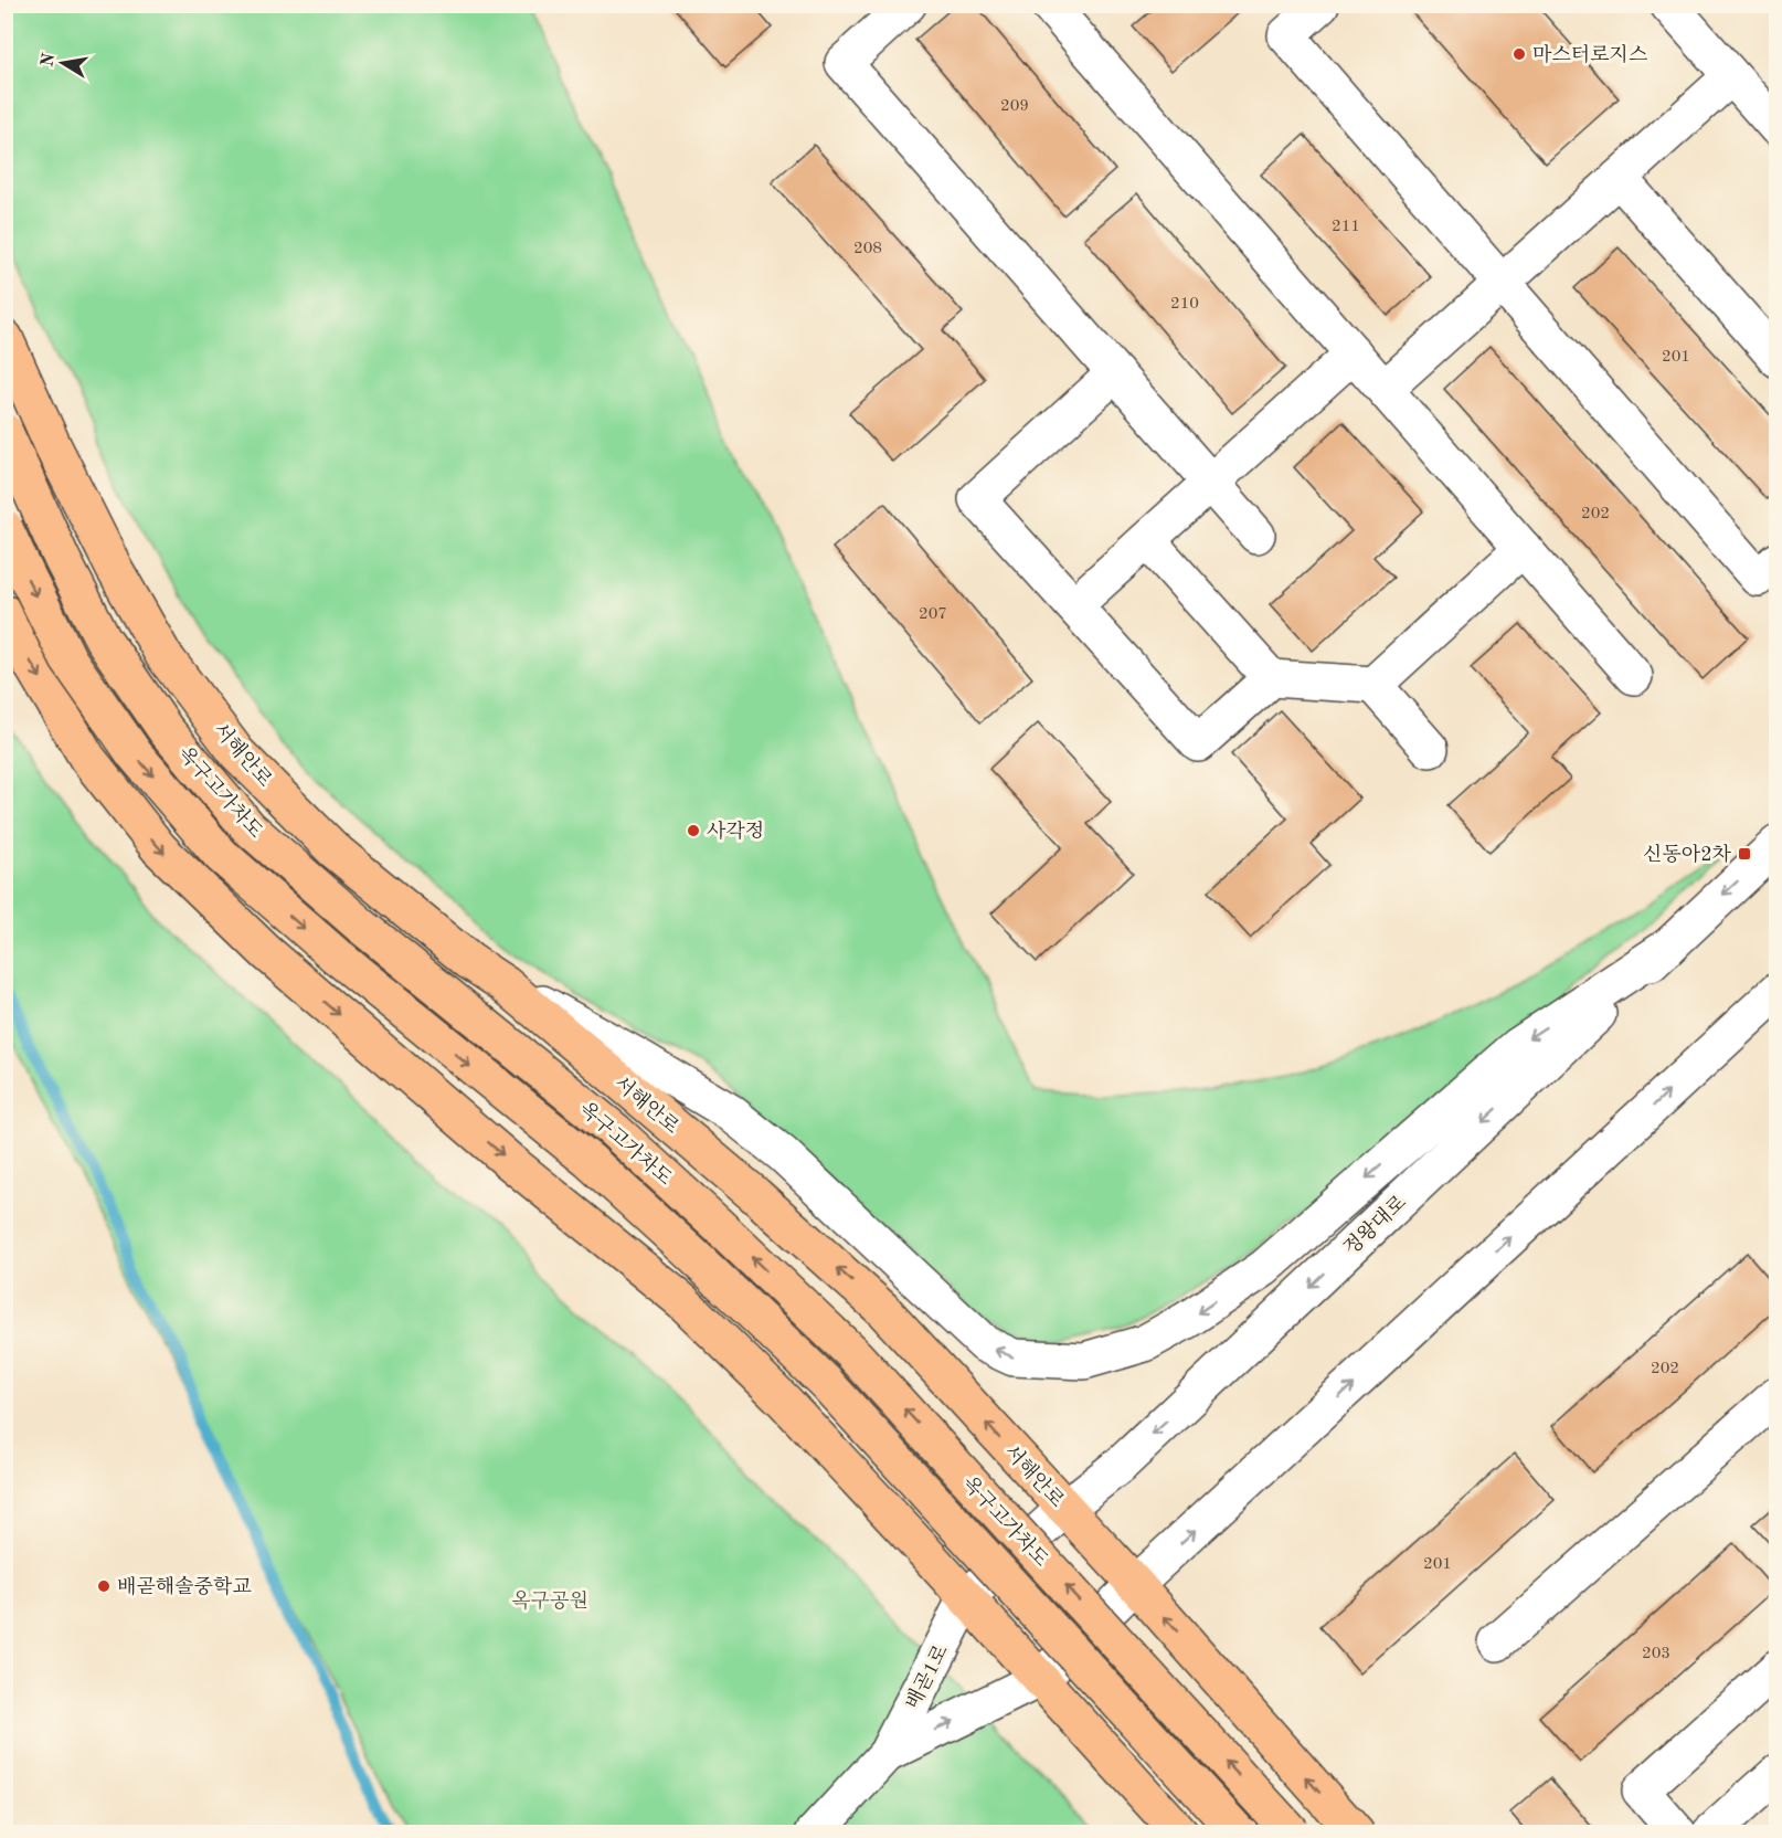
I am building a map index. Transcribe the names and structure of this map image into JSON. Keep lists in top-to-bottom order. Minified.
{"streets":{"main road":["서해안로","옥구고가차도"],"street":["정왕대로","배곧1로"]},"crossings":[["서해안로","정왕대로"],["정왕대로","배곧1로"]],"one_way":["배곧1로"],"parks":["옥구공원"],"places":{"other":["마스터로지스","사각정","배곧해솔중학교"],"transit":["신동아2차"]},"house_numbers":["209","211","208","210","201","202","207","202","201","203"],"north":"left"}
